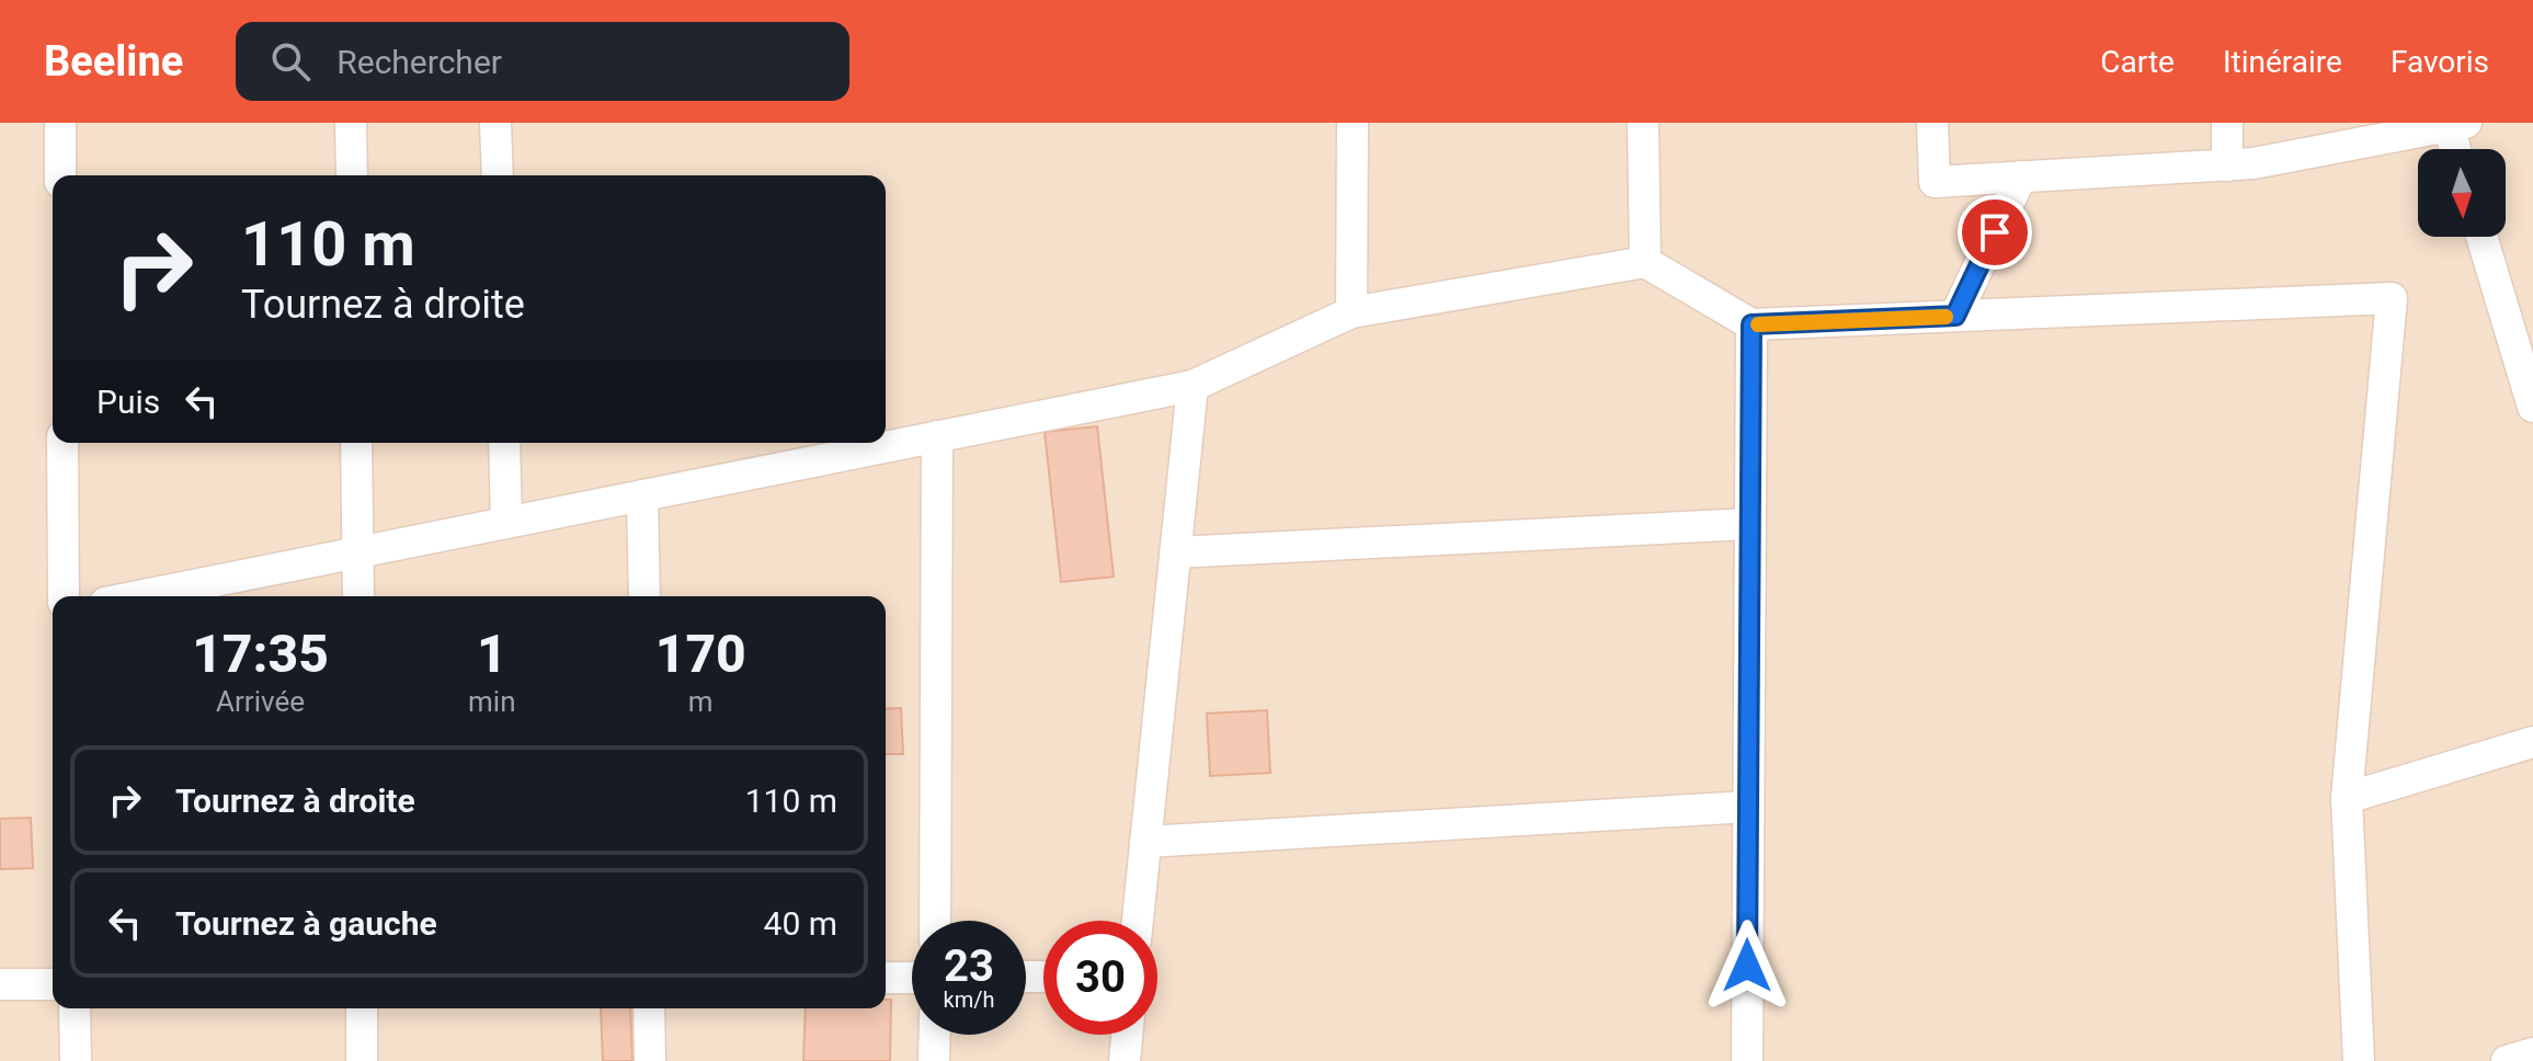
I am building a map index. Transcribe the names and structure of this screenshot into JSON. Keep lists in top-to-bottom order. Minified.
{"north":"bottom","page":{"header":"Beeline","search":"Rechercher","nav":["Carte","Itinéraire","Favoris"],"turn":["110 m","Tournez à droite"],"then":"Puis","eta":["17:35","Arrivée","1","min","170","m"],"list":[{"name":"Tournez à droite","value":"110 m"},{"name":"Tournez à gauche","value":"40 m"}],"speed":"23 km/h","limit":"30"}}
